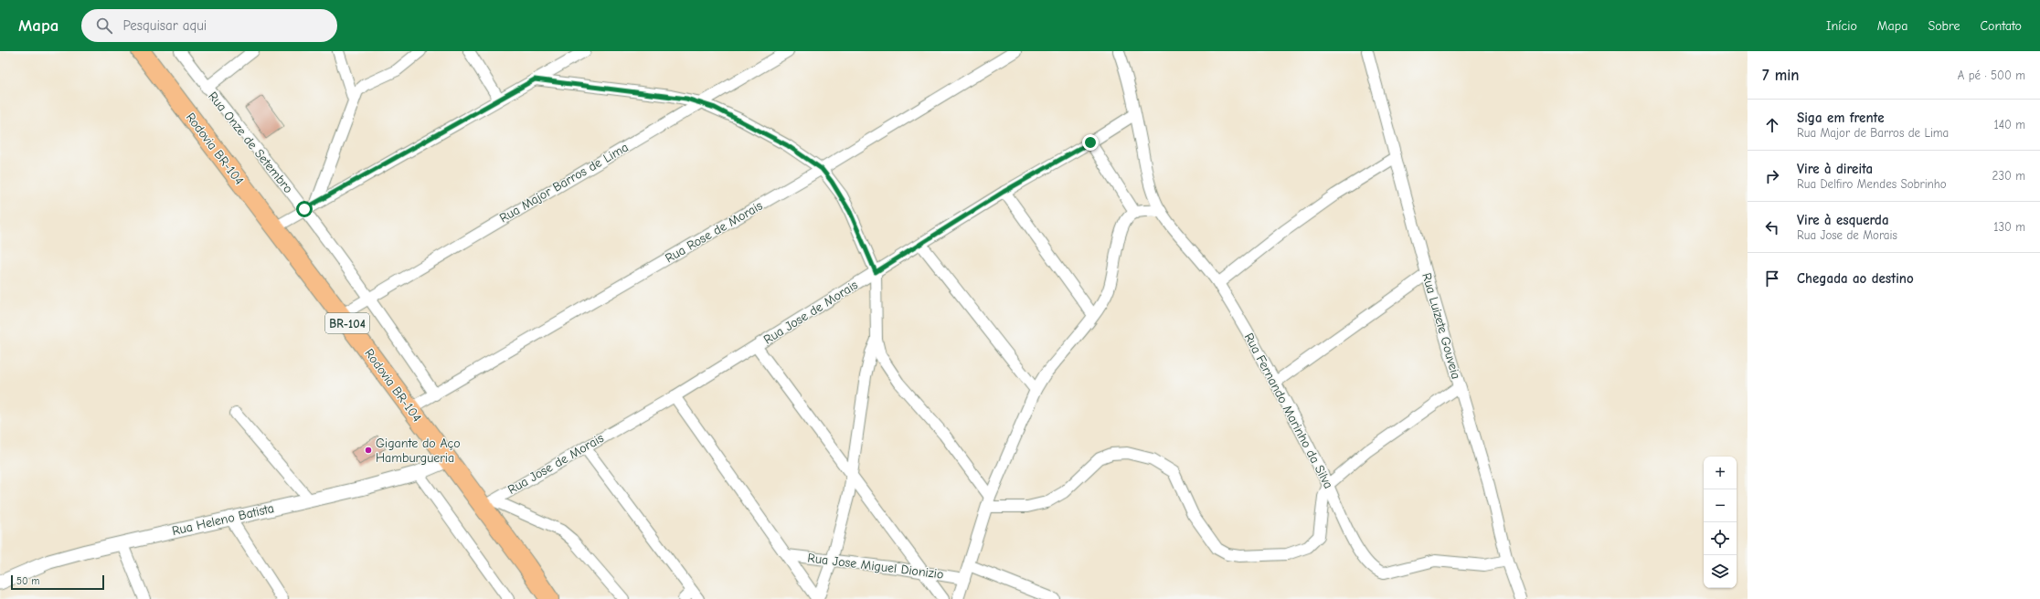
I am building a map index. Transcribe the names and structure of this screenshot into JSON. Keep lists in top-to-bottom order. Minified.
{"streets":{"highway":["Rodovia BR-104","BR-104"],"street":["Rua Onze de Setembro","Rua Major Barros de Lima","Rua Rose de Morais","Rua Jose de Morais","Rua Luizete Gouveia","Rua Fernando Marinho da Silva","Rua Heleno Batista","Rua Jose Miguel Dionizio"]},"crossings":[["Rua Onze de Setembro","Rua Major Barros de Lima"],["Rua Onze de Setembro","Rua Rose de Morais"],["Rodovia BR-104","Rua Major Barros de Lima"],["Rodovia BR-104","Rua Rose de Morais"],["Rodovia BR-104","Rua Jose de Morais"],["Rodovia BR-104","Rua Heleno Batista"],["Rua Jose de Morais","Rua Fernando Marinho da Silva"],["Rua Luizete Gouveia","Rua Fernando Marinho da Silva"]],"places":["Gigante do Aço Hamburgueria"],"scale_bar":"50 m","page":{"header":"Mapa","search":"Pesquisar aqui","nav":["Início","Mapa","Sobre","Contato"],"heading":["7 min","A pé · 500 m"],"list":[["Siga em frente","Rua Major de Barros de Lima","140 m"],["Vire à direita","Rua Delfiro Mendes Sobrinho","230 m"],["Vire à esquerda","Rua Jose de Morais","130 m"],"Chegada ao destino"],"map_buttons":["+","−"],"scale":"50 m"}}
